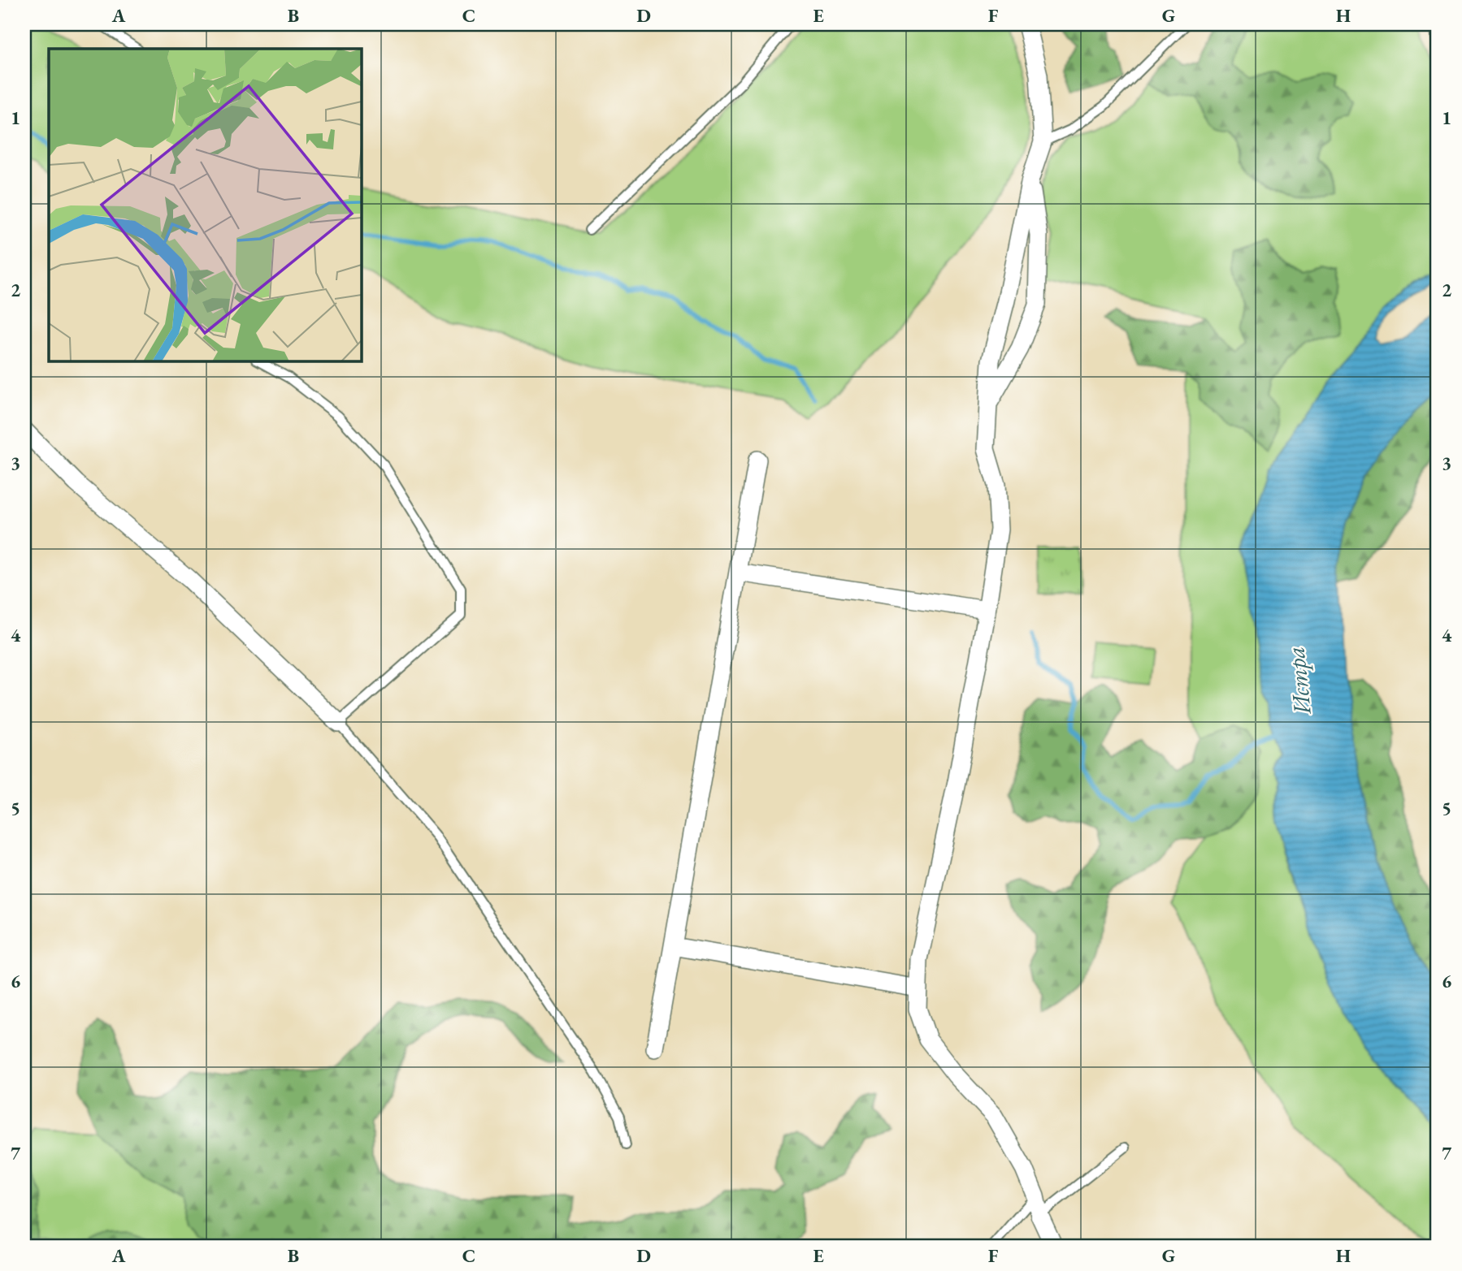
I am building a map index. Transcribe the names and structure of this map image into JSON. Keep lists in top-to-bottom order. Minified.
{"water":["Истра"],"grid":{"columns":["A","B","C","D","E","F","G","H"],"rows":["1","2","3","4","5","6","7"]}}
